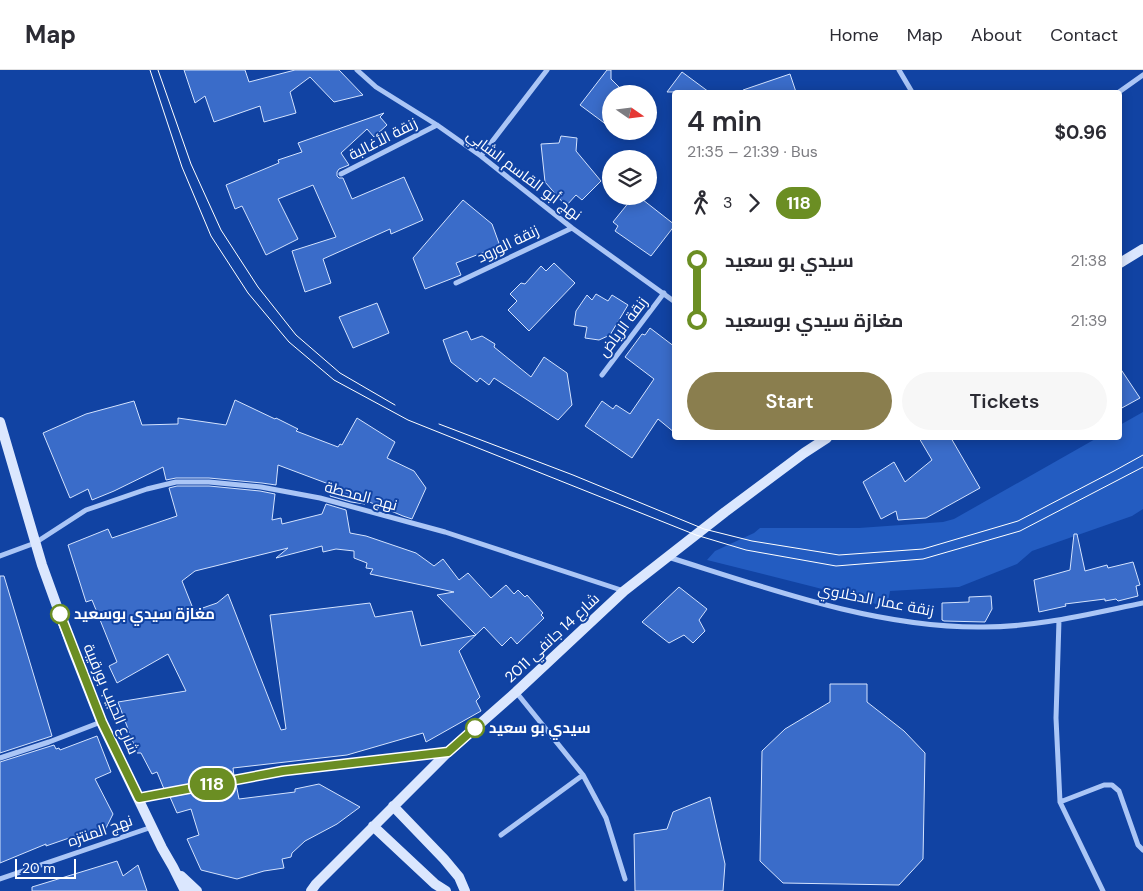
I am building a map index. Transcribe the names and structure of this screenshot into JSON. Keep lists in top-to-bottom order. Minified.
{"streets":{"main road":["شارع 14 جانفي 2011","شارع الحبيب بورقيبة"],"street":["زنقة الأغالبة","نهج أبو القاسم الشابي","زنقة الورود","زنقة الرياض","نهج المحطة","زنقة عمار الدخلاوي","نهج المنتزه"]},"crossings":[["زنقة الأغالبة","نهج أبو القاسم الشابي"],["نهج أبو القاسم الشابي","زنقة الورود"],["نهج أبو القاسم الشابي","زنقة الرياض"],["نهج المحطة","شارع 14 جانفي 2011"],["نهج المحطة","شارع الحبيب بورقيبة"],["زنقة عمار الدخلاوي","شارع 14 جانفي 2011"],["شارع الحبيب بورقيبة","نهج المنتزه"]],"places":["مغازة سيدي بوسعيد","سيدي بو سعيد"],"lines":["bus line 118"],"scale_bar":"20 m","north":"right","page":{"header":"Map","nav":["Home","Map","About","Contact"],"on_map":"118","heading":["4 min","21:35 – 21:39 · Bus","$0.96"],"legs":["3","118"],"list":[{"name":"سيدي بو سعيد","value":"21:38"},{"name":"مغازة سيدي بوسعيد","value":"21:39"}],"buttons":["Start","Tickets"],"scale":"20 m"}}
